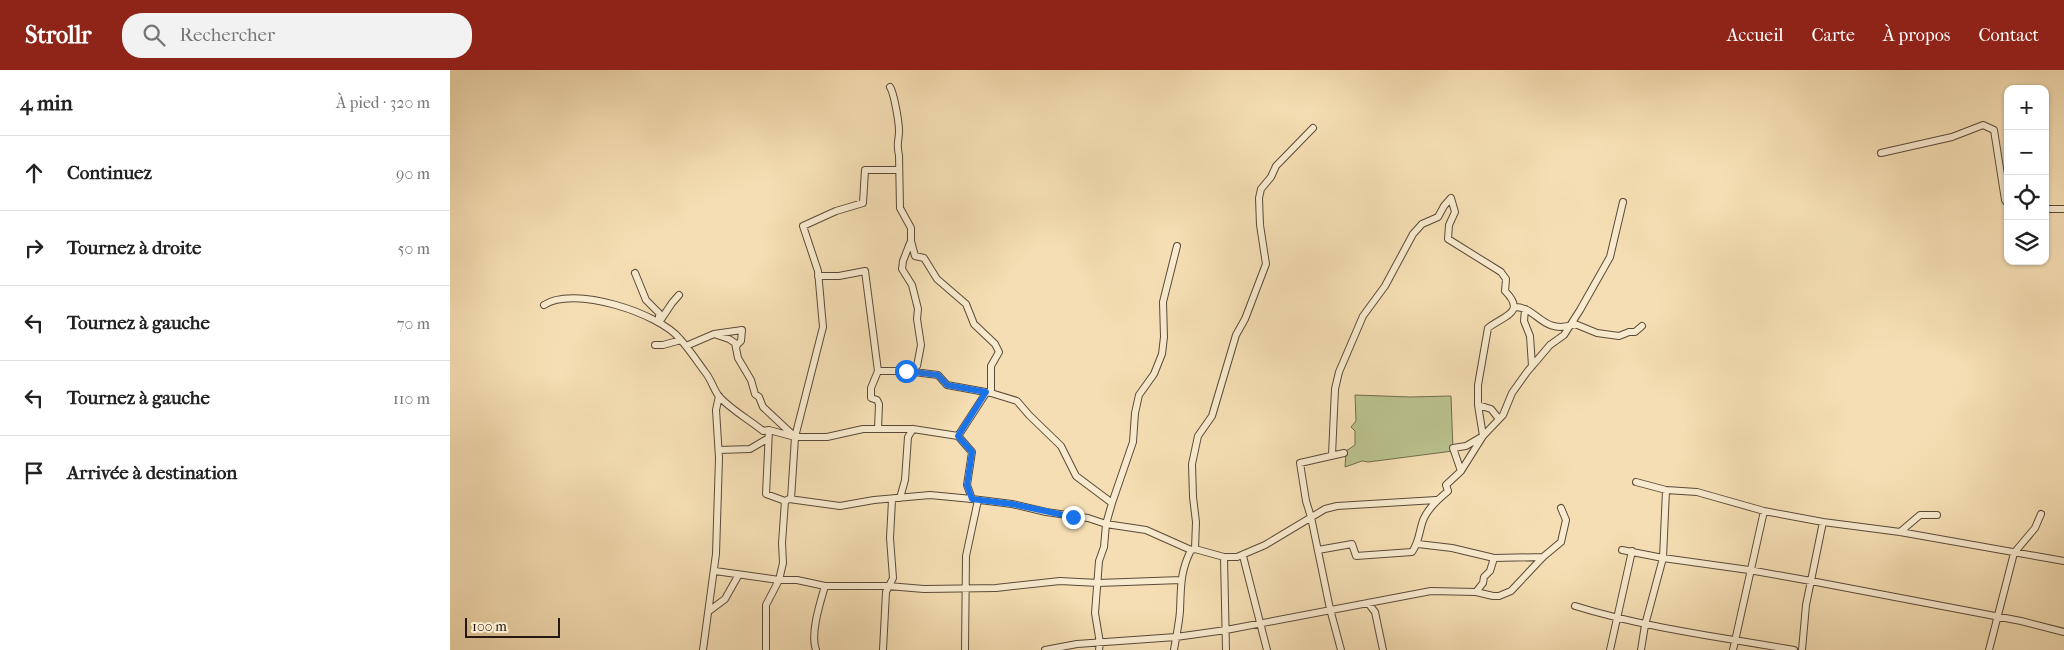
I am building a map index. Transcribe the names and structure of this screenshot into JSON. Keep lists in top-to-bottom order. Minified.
{"scale_bar":"100 m","page":{"header":"Strollr","search":"Rechercher","nav":["Accueil","Carte","À propos","Contact"],"heading":["4 min","À pied · 320 m"],"map_buttons":["+","−"],"list":[["Continuez","90 m"],["Tournez à droite","50 m"],["Tournez à gauche","70 m"],["Tournez à gauche","110 m"],"Arrivée à destination"],"scale":"100 m"}}
